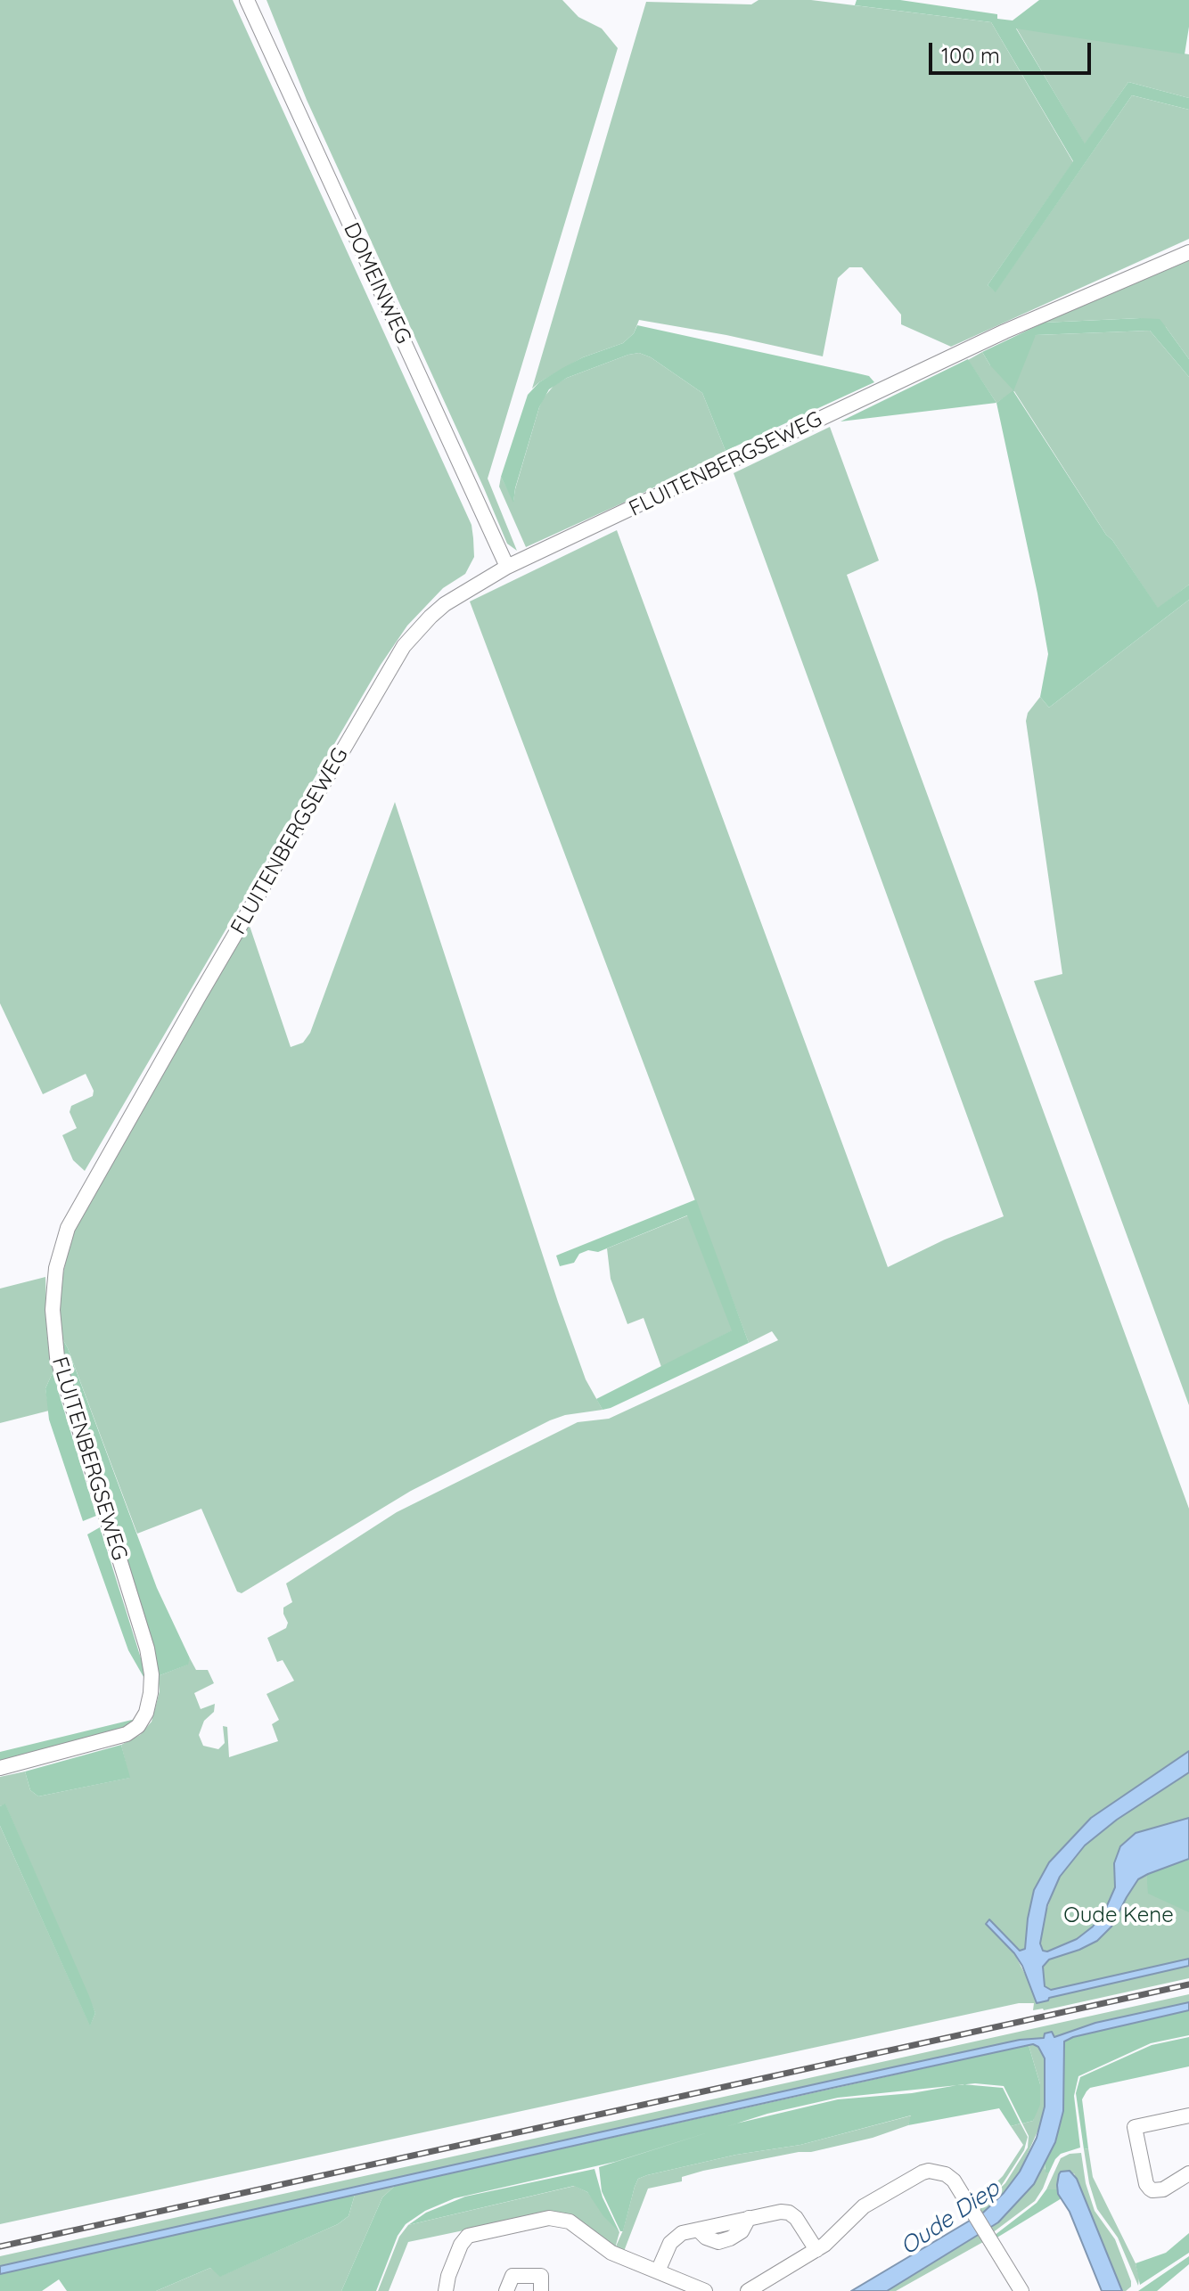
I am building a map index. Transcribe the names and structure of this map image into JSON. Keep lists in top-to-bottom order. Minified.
{"streets":{"street":["DOMEINWEG","FLUITENBERGSEWEG"]},"crossings":[["DOMEINWEG","FLUITENBERGSEWEG"]],"water":["Oude Diep"],"parks":["Oude Kene"],"scale_bar":"100 m"}
